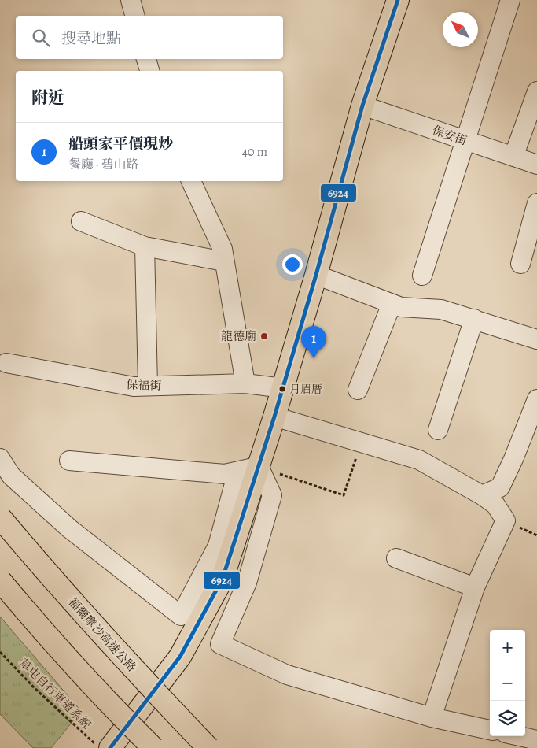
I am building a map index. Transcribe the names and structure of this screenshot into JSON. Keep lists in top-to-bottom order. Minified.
{"streets":{"main road":["福爾摩沙高速公路"],"street":["保安街","保福街"],"path":["草屯自行車道系統"]},"places":["龍德廟","月眉厝"],"lines":["transit line 6924"],"north":"top left","page":{"search":"搜尋地點","heading":"附近","list":[{"mark":"1","name":"船頭家平價現炒","note":"餐廳 · 碧山路","value":"40 m"}],"pins":"1","map_buttons":["+","−"]}}
